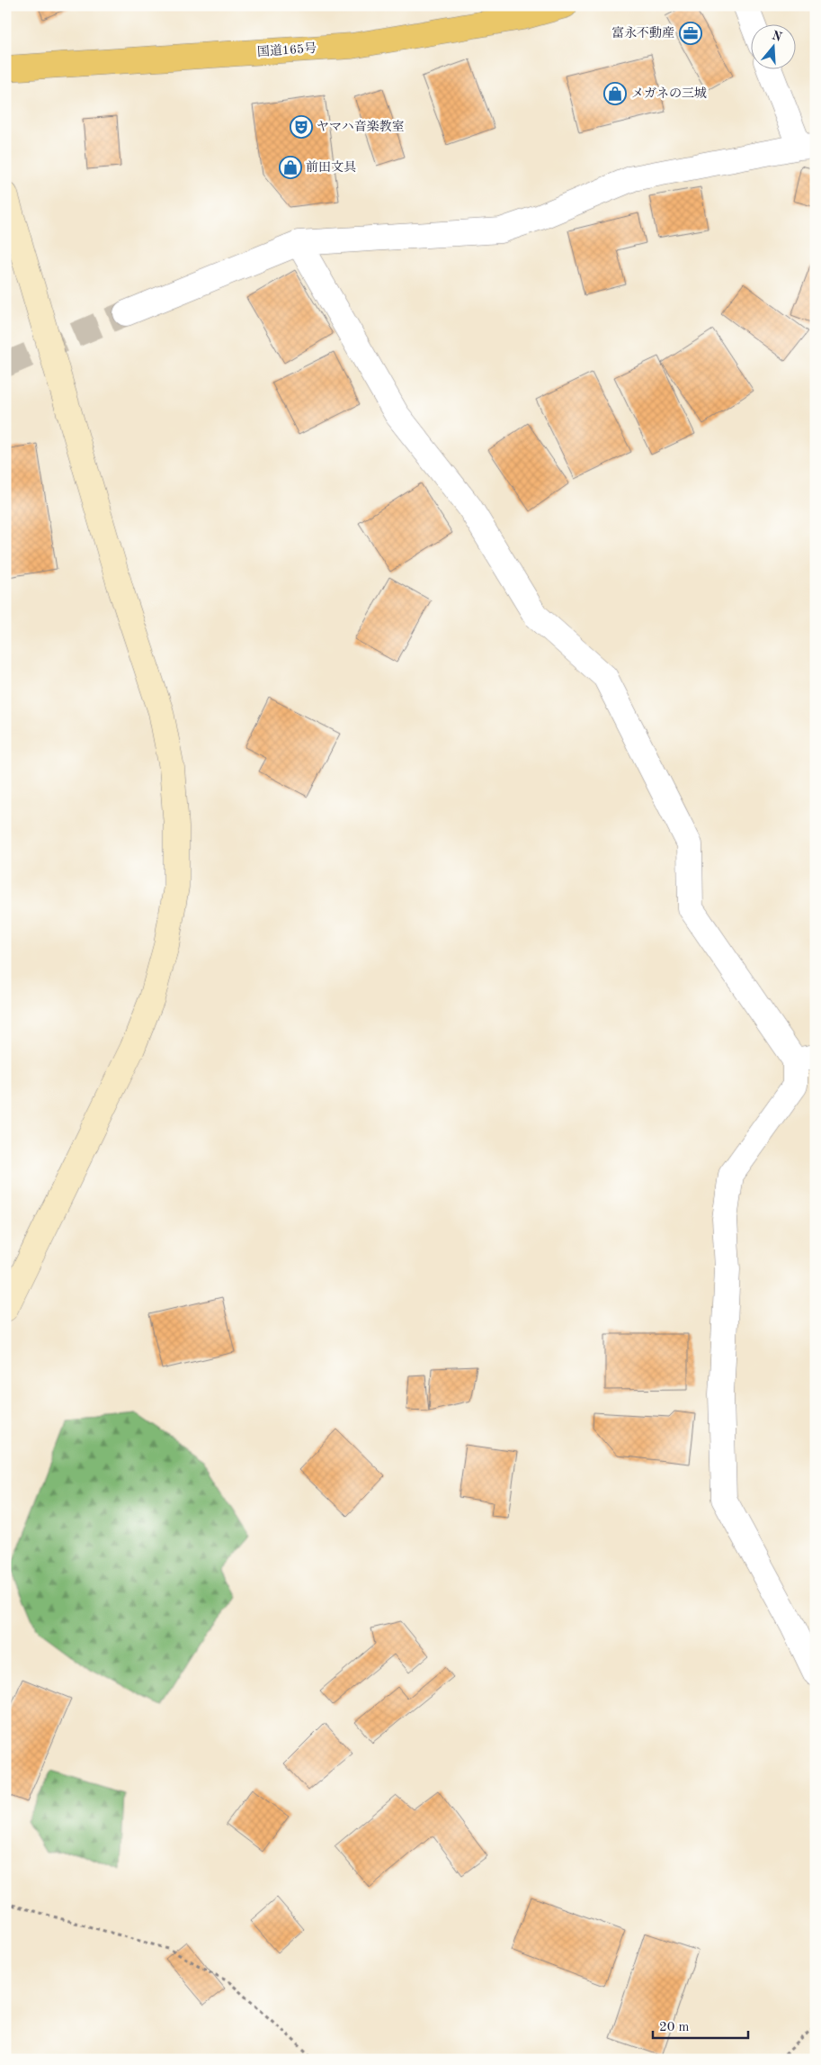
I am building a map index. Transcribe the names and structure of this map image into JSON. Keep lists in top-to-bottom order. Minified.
{"streets":{"highway":["国道165号"]},"places":{"office":["富永不動産"],"shop":["メガネの三城","前田文具"],"theatre":["ヤマハ音楽教室"]},"scale_bar":"20 m","north":"top"}
